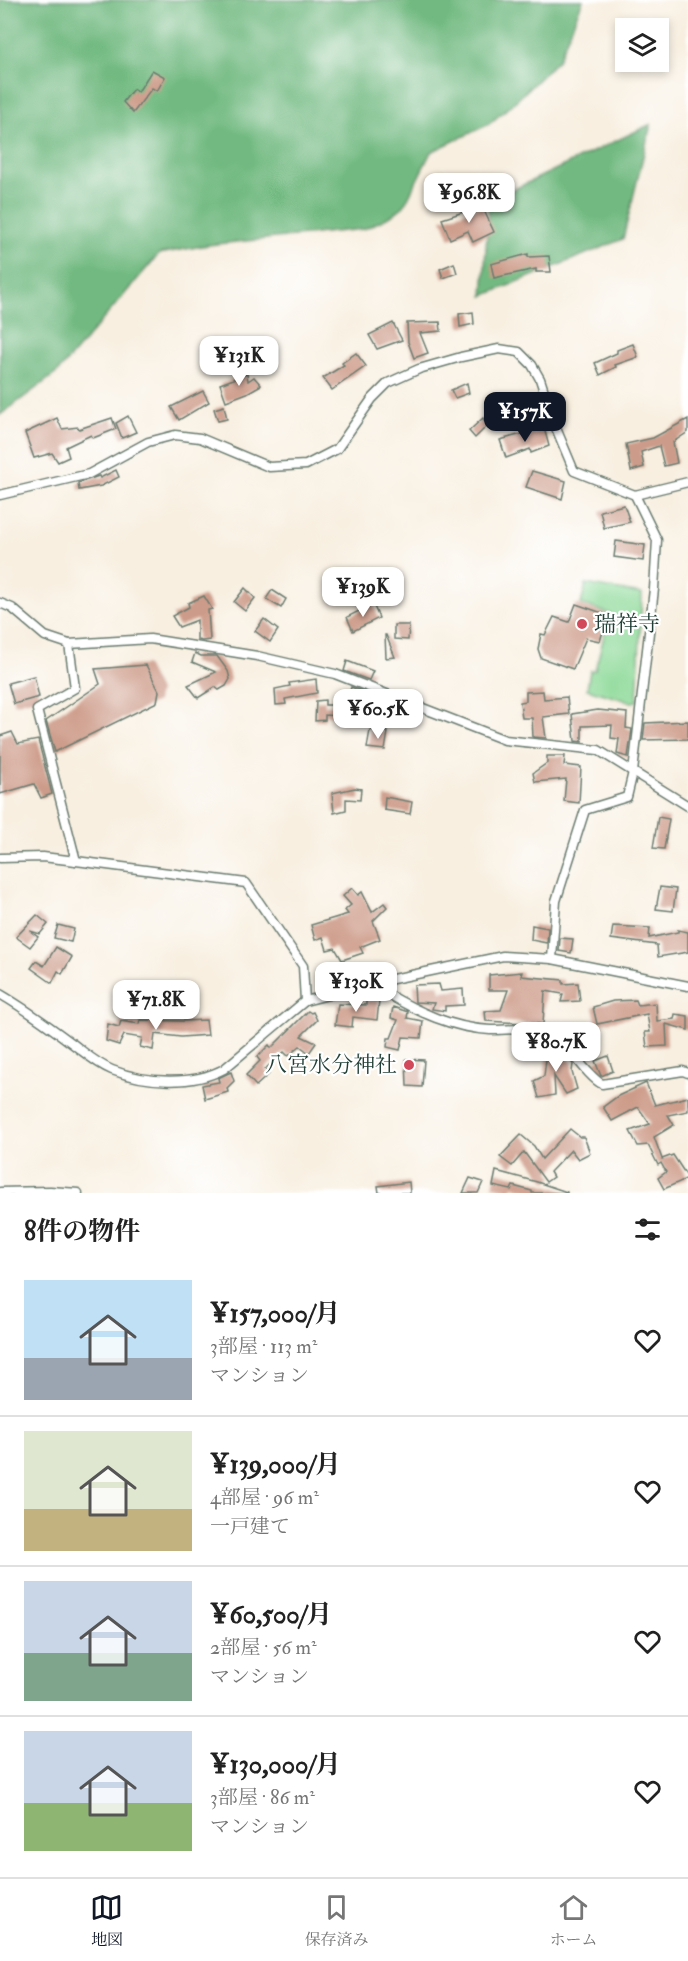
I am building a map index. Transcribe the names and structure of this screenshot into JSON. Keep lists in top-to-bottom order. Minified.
{"places":["瑞祥寺","八宮水分神社"],"page":{"price":["¥96.8K","¥131K","¥157K","¥139K","¥60.5K","¥130K","¥71.8K","¥80.7K"],"heading":"8件の物件","list":[{"name":"¥157,000/月","note":"3部屋 · 113 m² · マンション"},{"name":"¥139,000/月","note":"4部屋 · 96 m² · 一戸建て"},{"name":"¥60,500/月","note":"2部屋 · 56 m² · マンション"},{"name":"¥130,000/月","note":"3部屋 · 86 m² · マンション"}],"tabs":["地図","保存済み","ホーム"]}}
